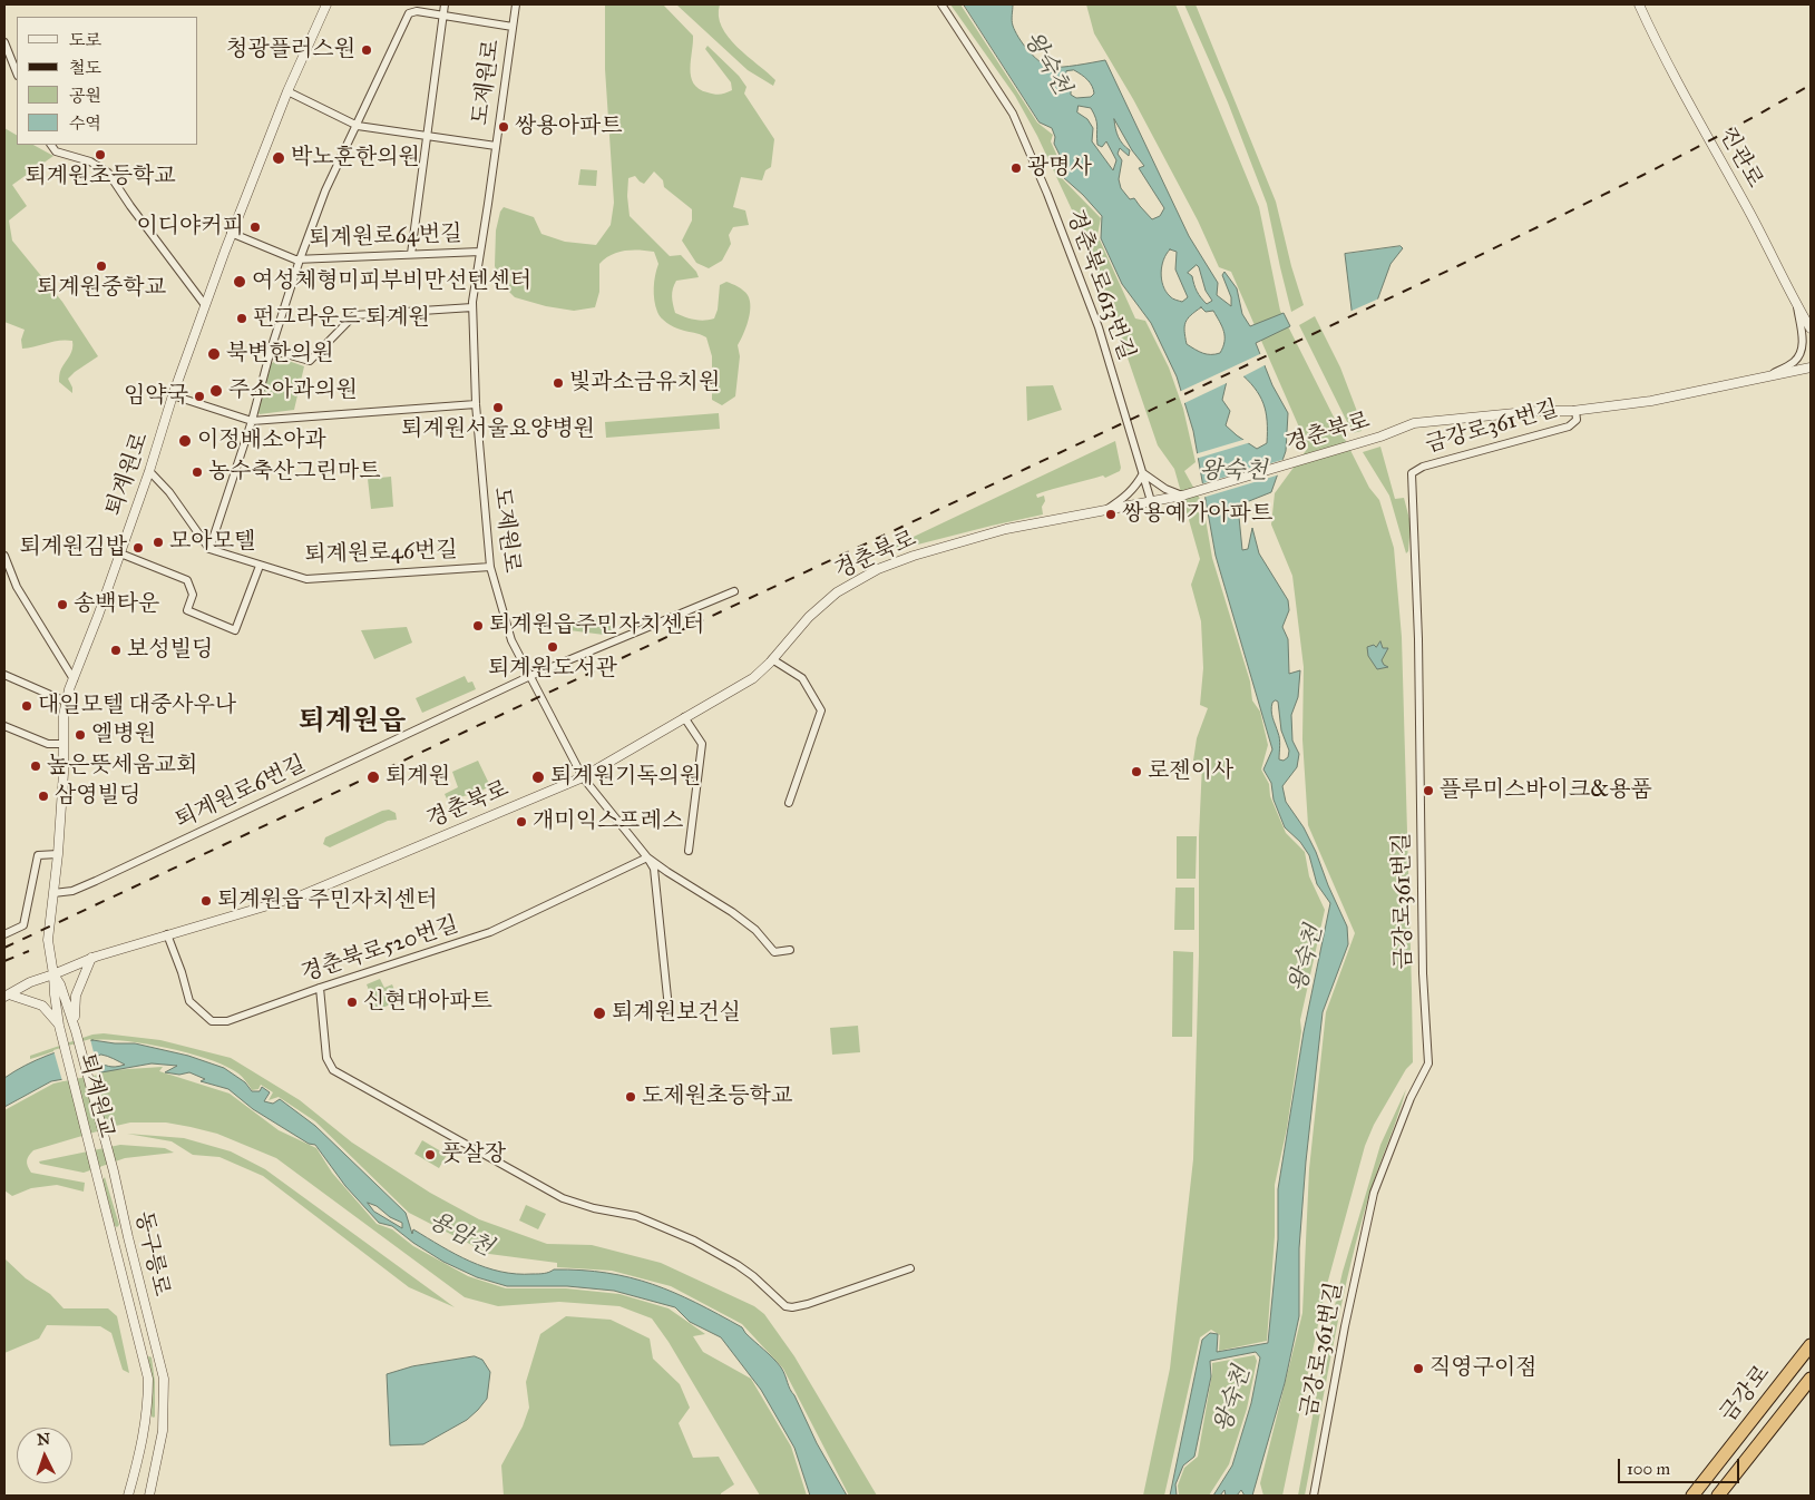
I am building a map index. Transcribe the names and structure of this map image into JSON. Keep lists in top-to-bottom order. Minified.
{"streets":{"highway":["금강로"],"street":["도제원로","진관로","퇴계원로64번길","경춘북로613번길","금강로361번길","경춘북로","퇴계원로","퇴계원로46번길","퇴계원로6번길","경춘북로520번길","퇴계원교","동구릉로"]},"crossings":[["도제원로","퇴계원로64번길"],["도제원로","경춘북로"],["도제원로","퇴계원로46번길"],["도제원로","퇴계원로6번길"],["도제원로","경춘북로520번길"],["퇴계원로64번길","퇴계원로"],["경춘북로613번길","경춘북로"],["금강로361번길","경춘북로"],["경춘북로","퇴계원로"],["경춘북로","경춘북로520번길"],["퇴계원로","퇴계원로6번길"],["퇴계원로","퇴계원교"],["퇴계원로","동구릉로"],["퇴계원교","동구릉로"]],"districts":["퇴계원읍"],"water":["왕숙천","용암천"],"places":["청광플러스원","쌍용아파트","퇴계원초등학교","박노훈한의원","광명사","이디야커피","퇴계원중학교","여성체형미피부비만선텐센터","펀그라운드 퇴계원","북변한의원","빛과소금유치원","주소아과의원","임약국","퇴계원서울요양병원","이정배소아과","농수축산그린마트","쌍용예가아파트","모아모텔","퇴계원김밥","송백타운","퇴계원읍주민자치센터","퇴계원도서관","보성빌딩","대일모텔 대중사우나","엘병원","높은뜻세움교회","로젠이사","퇴계원","퇴계원기독의원","플루미스바이크&용품","삼영빌딩","개미익스프레스","퇴계원읍 주민자치센터","신현대아파트","퇴계원보건실","도제원초등학교","풋살장","직영구이점"],"legend":["도로","철도","공원","수역"],"scale_bar":"100 m","north":"top"}
